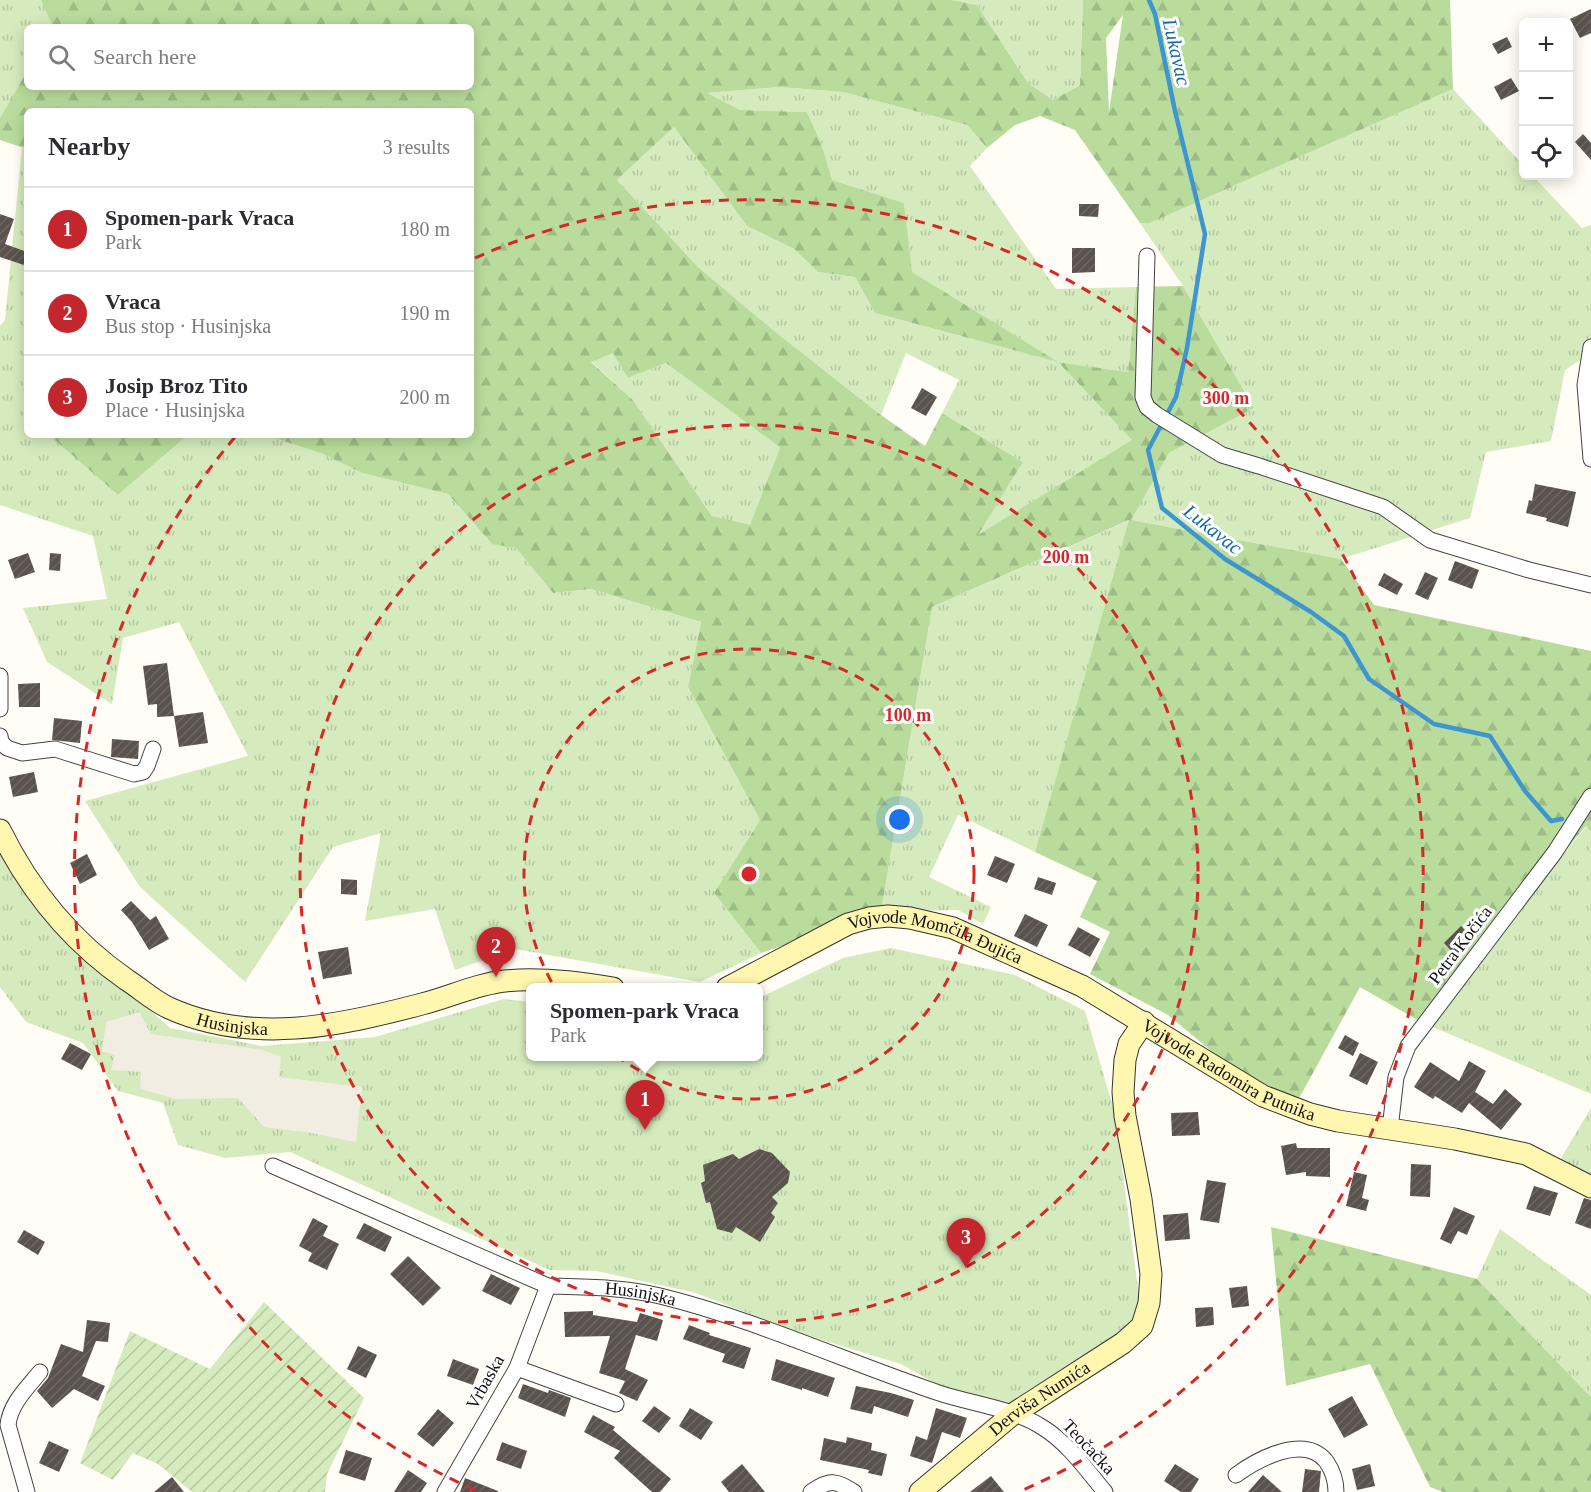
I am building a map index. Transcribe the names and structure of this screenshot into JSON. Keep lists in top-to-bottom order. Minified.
{"streets":{"main road":["Vojvode Momčila Đujića","Husinjska","Vojvode Radomira Putnika","Derviša Numića"],"street":["Petra Kočića","Vrbaska","Teočačka"]},"crossings":[["Vojvode Momčila Đujića","Vojvode Radomira Putnika"],["Petra Kočića","Vojvode Radomira Putnika"],["Husinjska","Vrbaska"],["Husinjska","Derviša Numića"],["Husinjska","Teočačka"],["Vojvode Radomira Putnika","Derviša Numića"],["Derviša Numića","Teočačka"]],"water":["Lukavac"],"page":{"map_buttons":["+","−"],"search":"Search here","heading":["Nearby","3 results"],"list":[{"mark":"1","name":"Spomen-park Vraca","note":"Park","value":"180 m"},{"mark":"2","name":"Vraca","note":"Bus stop · Husinjska","value":"190 m"},{"mark":"3","name":"Josip Broz Tito","note":"Place · Husinjska","value":"200 m"}],"pins":["2","1","3"],"popup":["Spomen-park Vraca","Park"]},"rings":["300 m","200 m","100 m"]}
